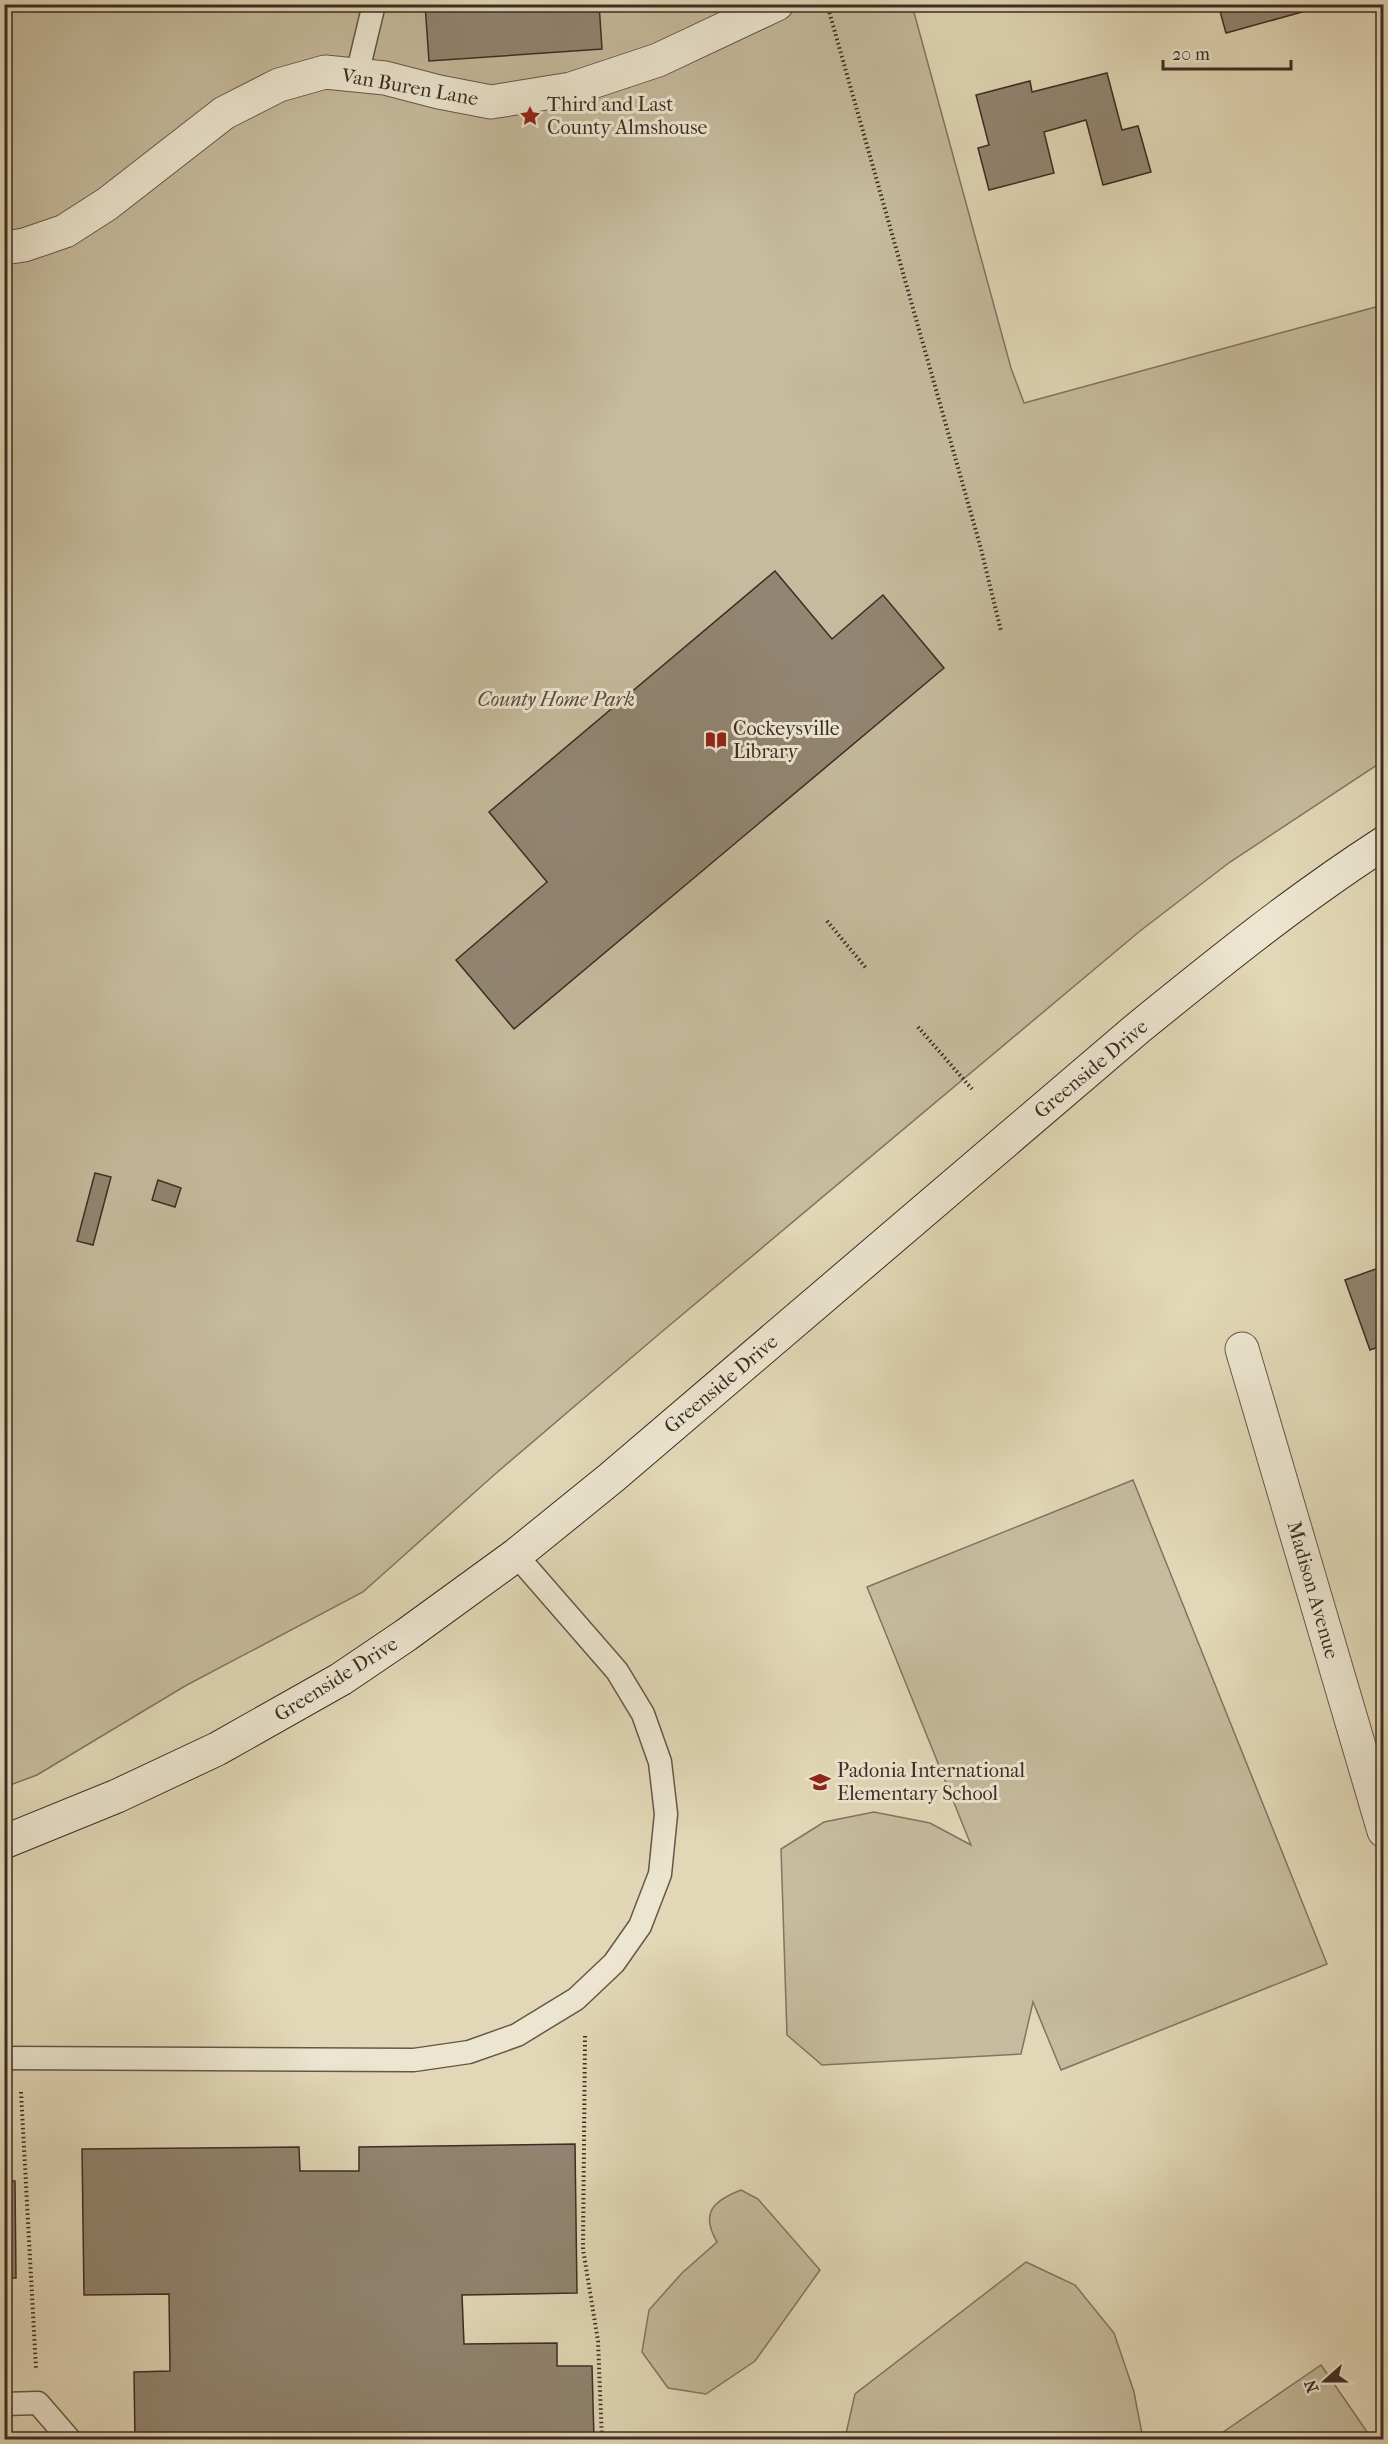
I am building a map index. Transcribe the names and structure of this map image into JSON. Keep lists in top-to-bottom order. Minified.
{"streets":{"street":["Van Buren Lane","Greenside Drive","Madison Avenue"]},"parks":["County Home Park"],"places":{"place":["Third and Last County Almshouse"],"library":["Cockeysville Library"],"school or university":["Padonia International Elementary School"]},"scale_bar":"20 m","north":"left"}
